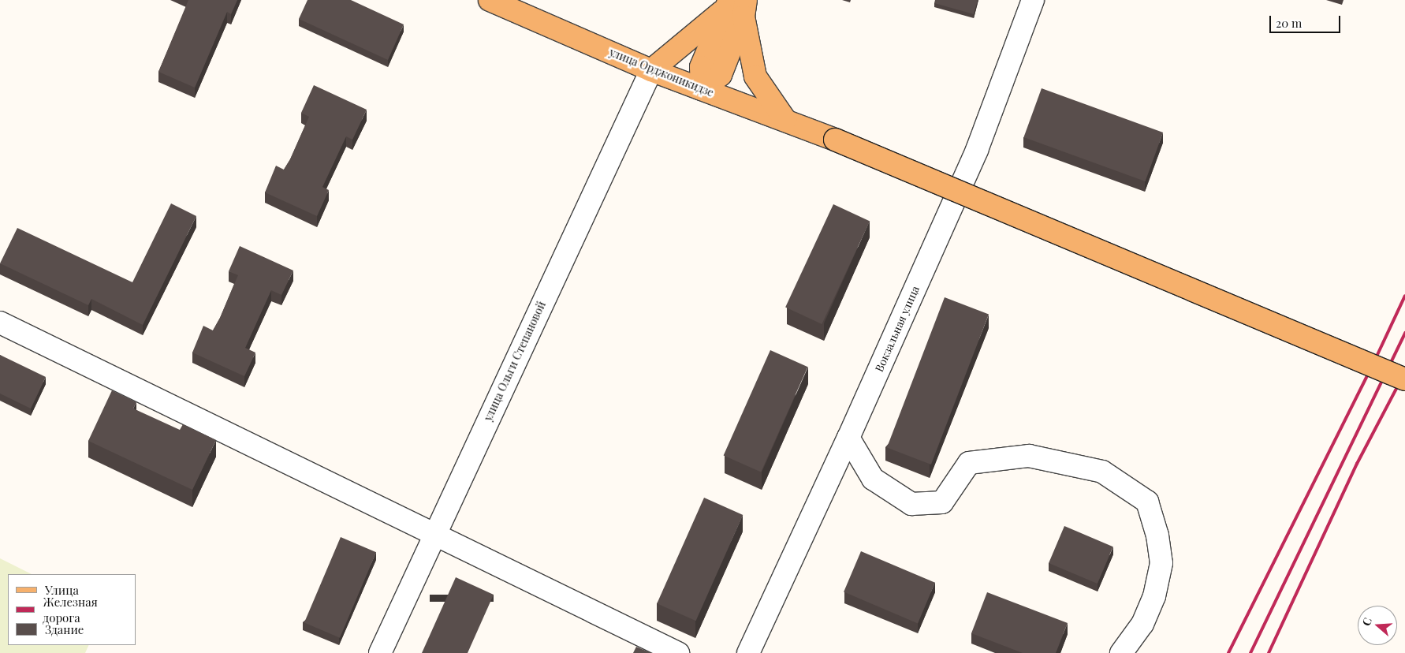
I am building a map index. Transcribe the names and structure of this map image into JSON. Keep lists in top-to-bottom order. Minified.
{"streets":{"main road":["улица Орджоникидзе"],"street":["Вокзальная улица","улица Ольги Степановой"]},"crossings":[["улица Орджоникидзе","улица Ольги Степановой"]],"legend":["Улица","Железная дорога","Здание"],"scale_bar":"20 m","north":"left"}
